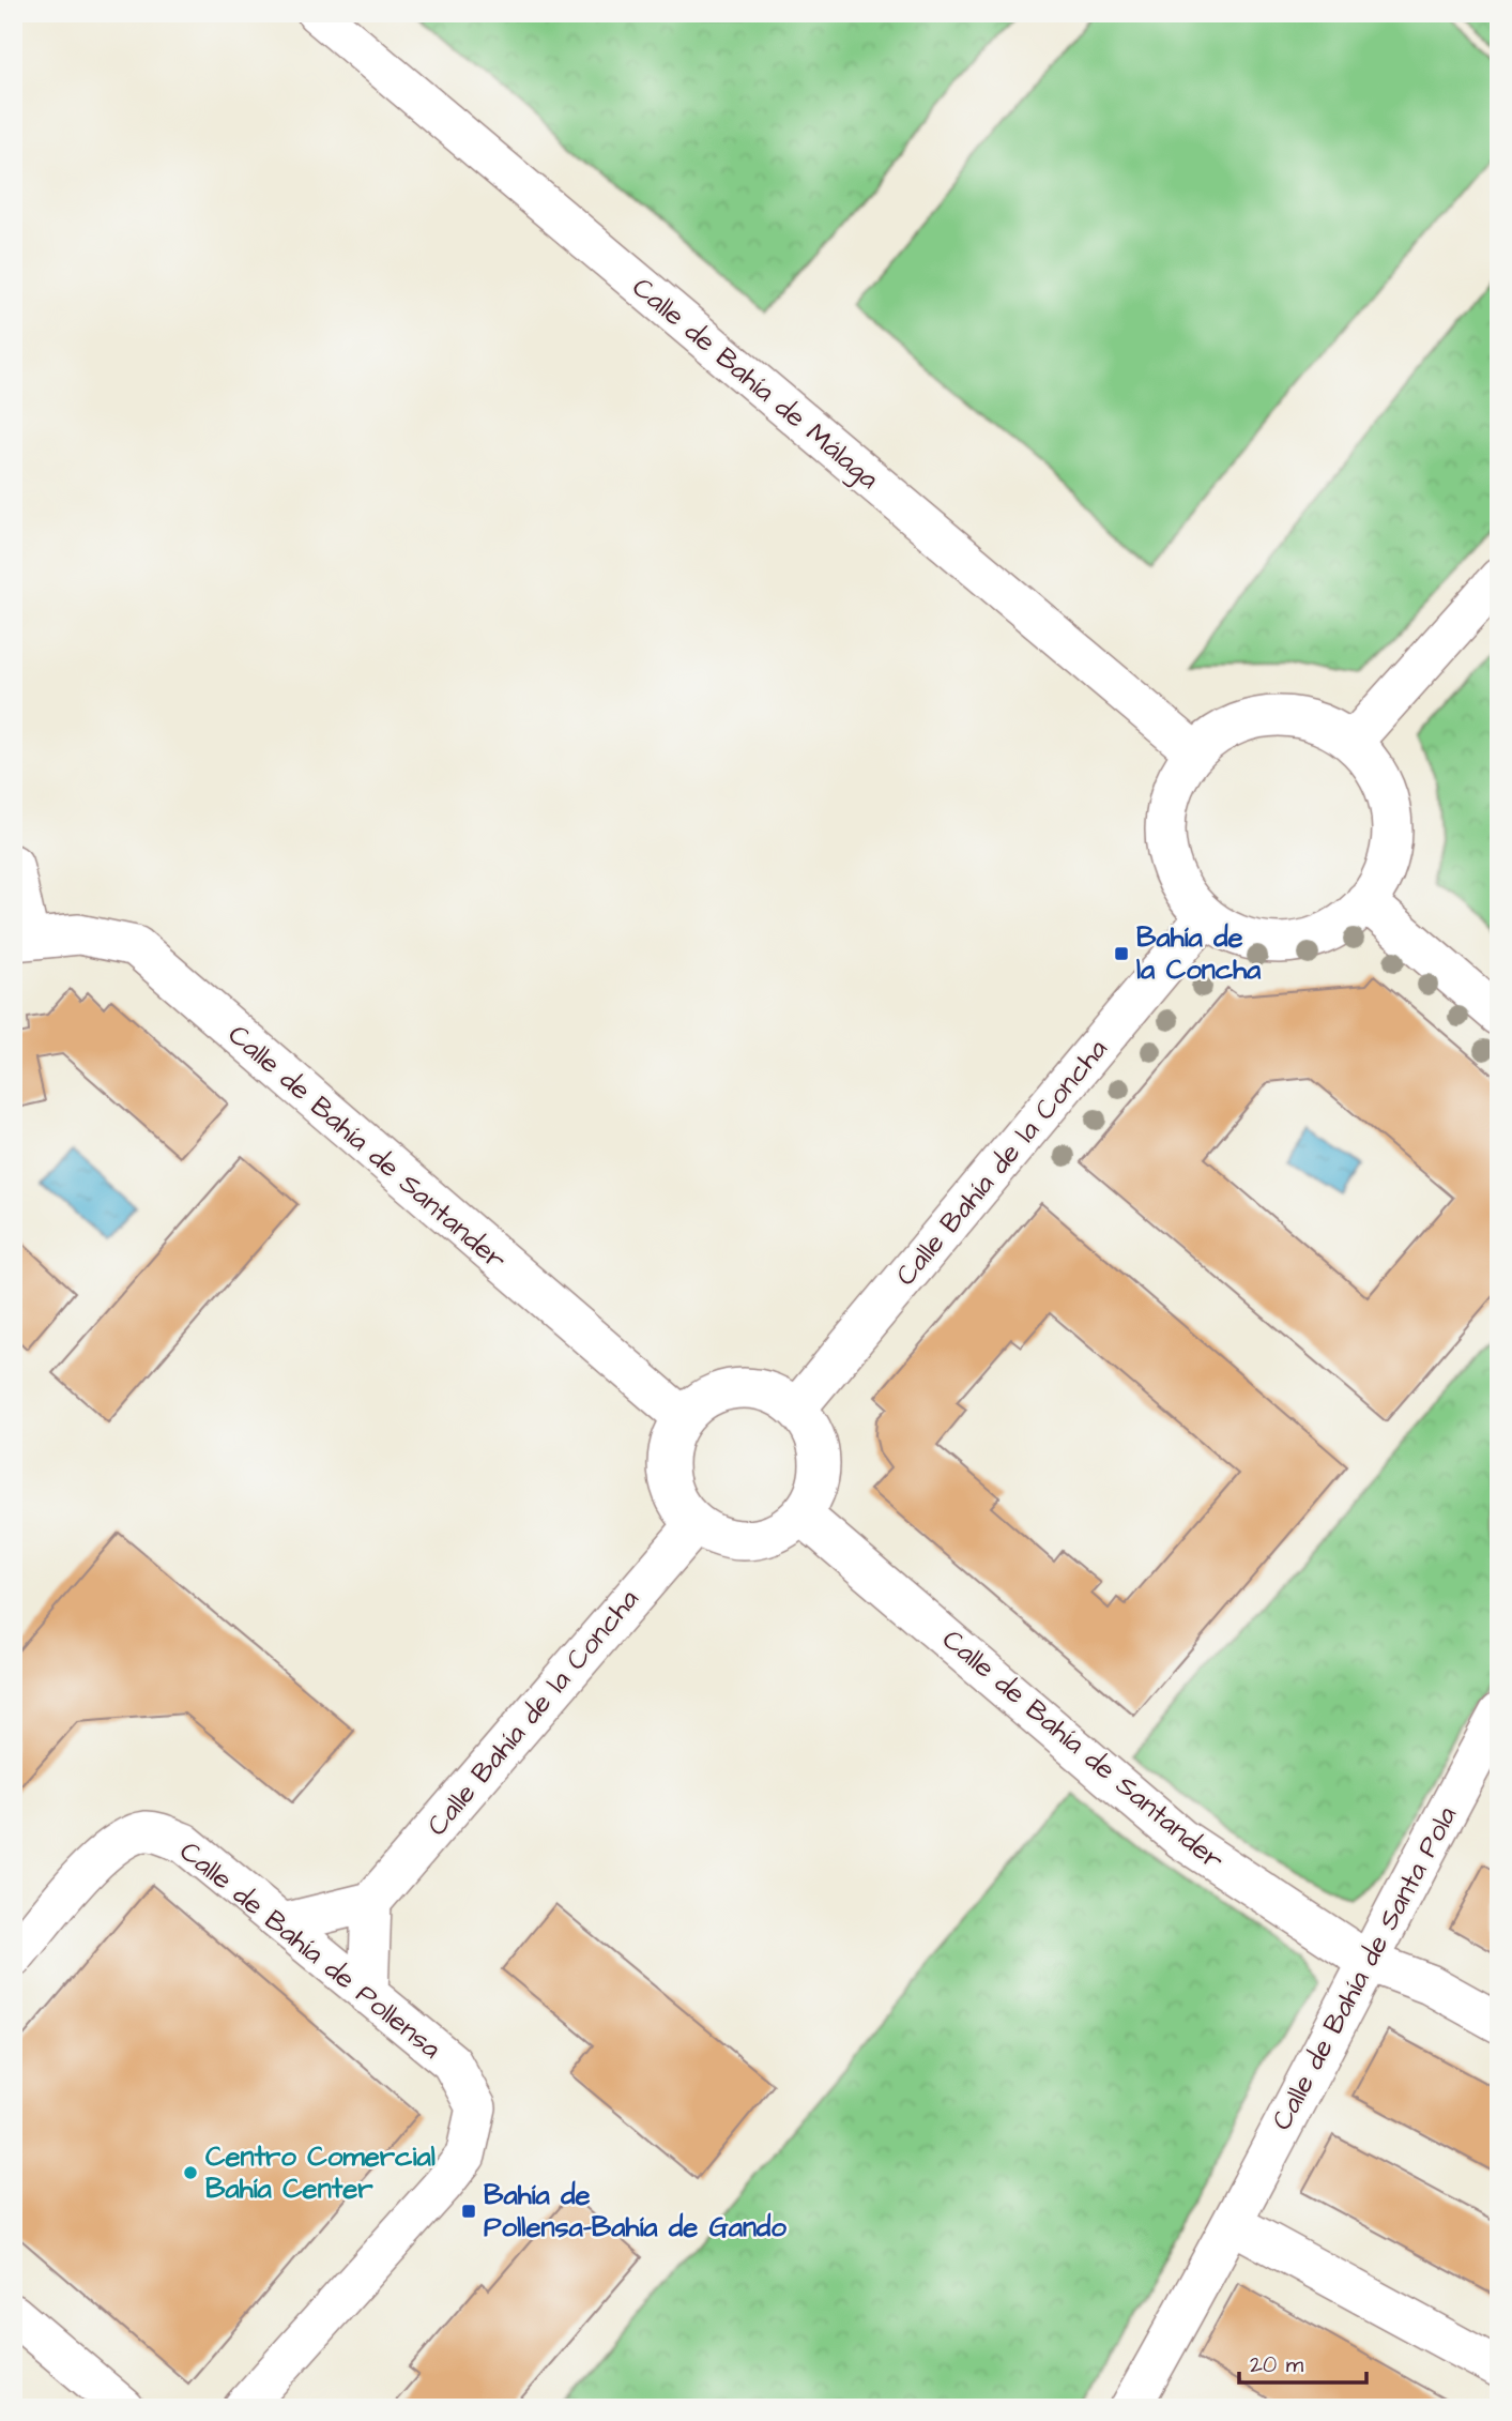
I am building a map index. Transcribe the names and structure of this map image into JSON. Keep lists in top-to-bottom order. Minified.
{"streets":{"street":["Calle de Bahía de Málaga","Calle de Bahía de Santander","Calle Bahía de la Concha","Calle de Bahía de Pollensa","Calle de Bahía de Santa Pola"]},"crossings":[["Calle de Bahía de Málaga","Calle Bahía de la Concha"],["Calle de Bahía de Santander","Calle Bahía de la Concha"],["Calle de Bahía de Santander","Calle de Bahía de Santa Pola"]],"places":{"transit":["Bahía de la Concha","Bahía de Pollensa-Bahía de Gando"],"other":["Centro Comercial Bahía Center"]},"scale_bar":"20 m"}
